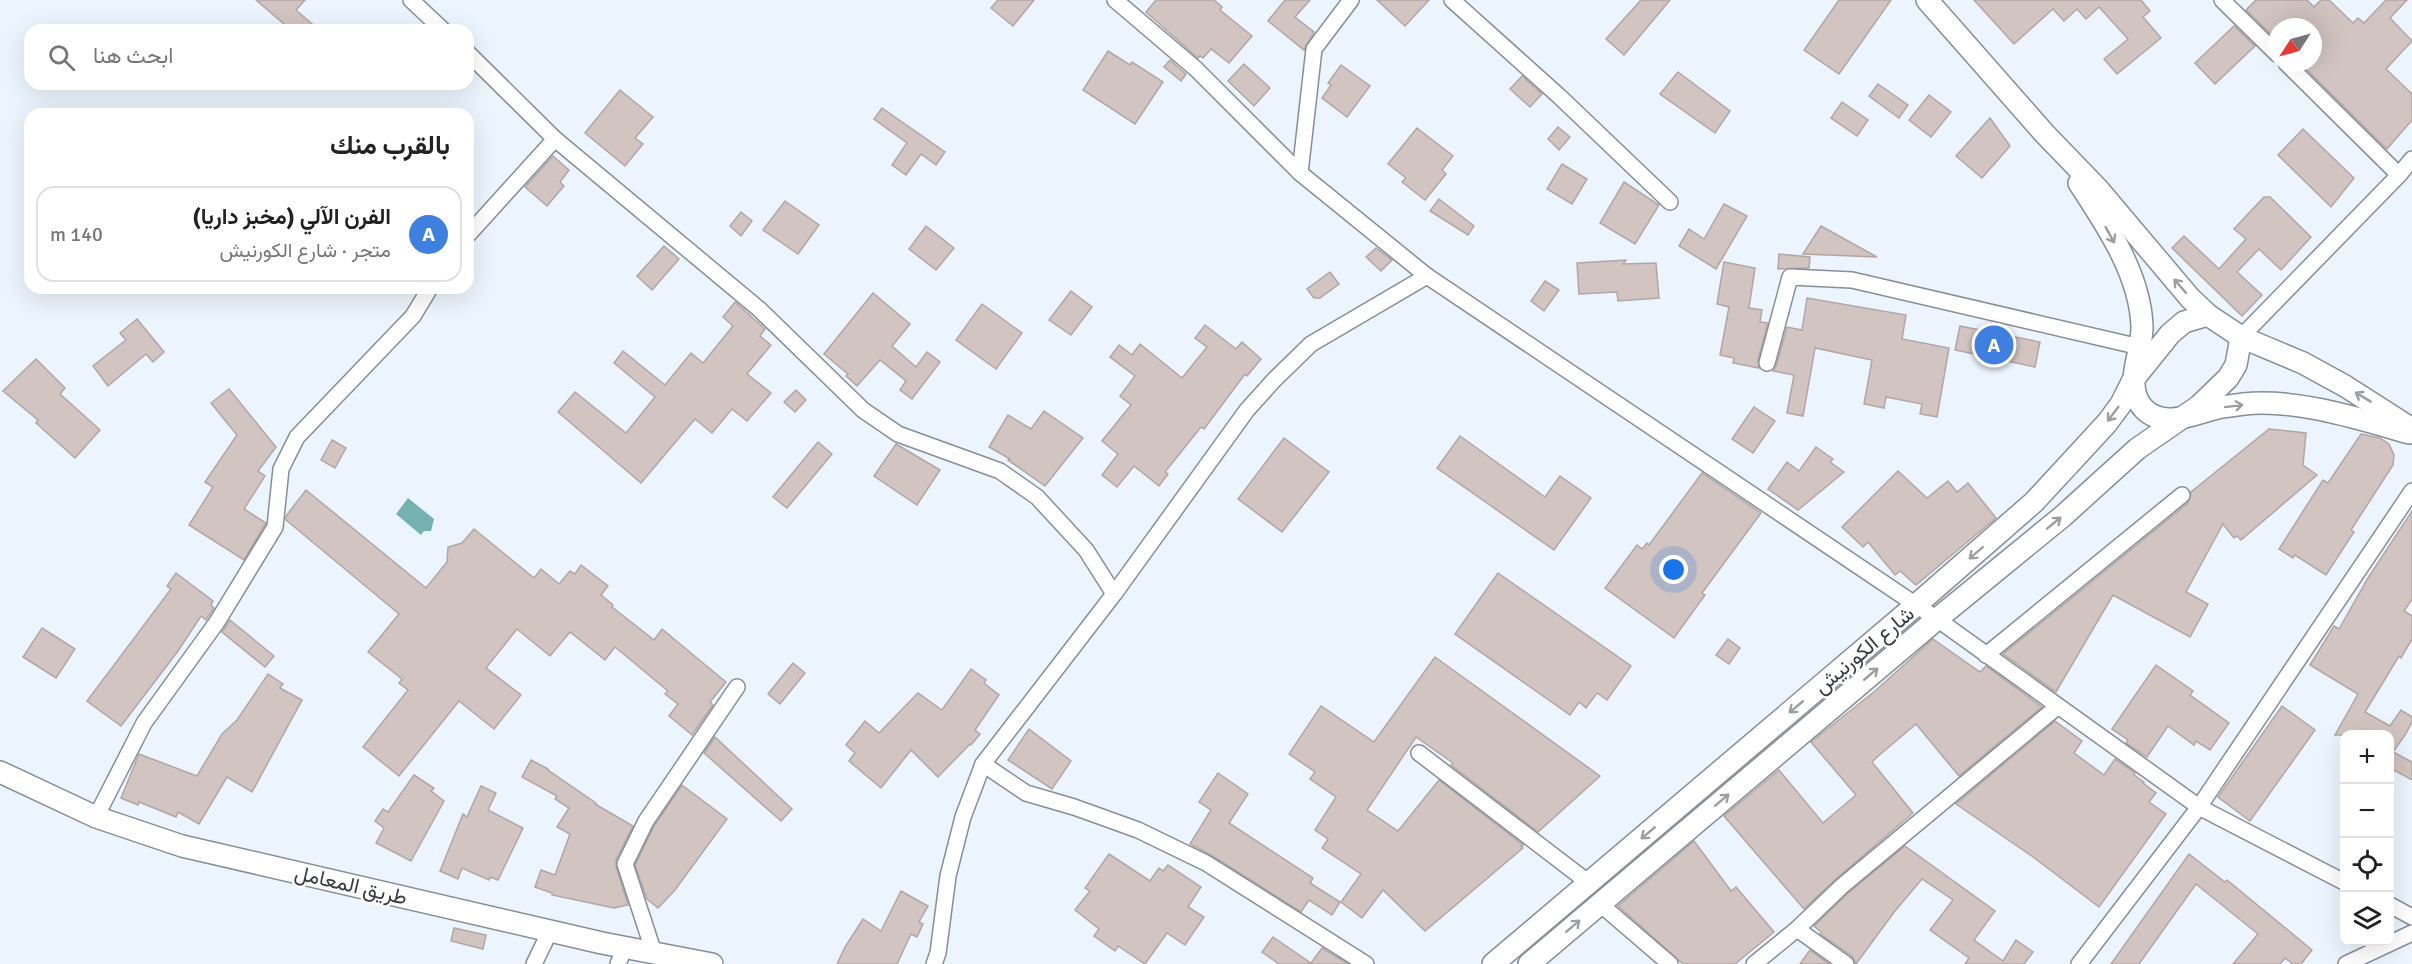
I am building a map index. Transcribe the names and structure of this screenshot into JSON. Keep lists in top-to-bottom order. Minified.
{"streets":{"main road":["شارع الكورنيش","طريق المعامل"]},"north":"bottom left","page":{"search":"ابحث هنا","heading":"بالقرب منك","list":[{"mark":"A","name":"الفرن الآلي (مخبز داريا)","note":"متجر · شارع الكورنيش","value":"140 m"}],"pins":"A","map_buttons":["+","−"]}}
